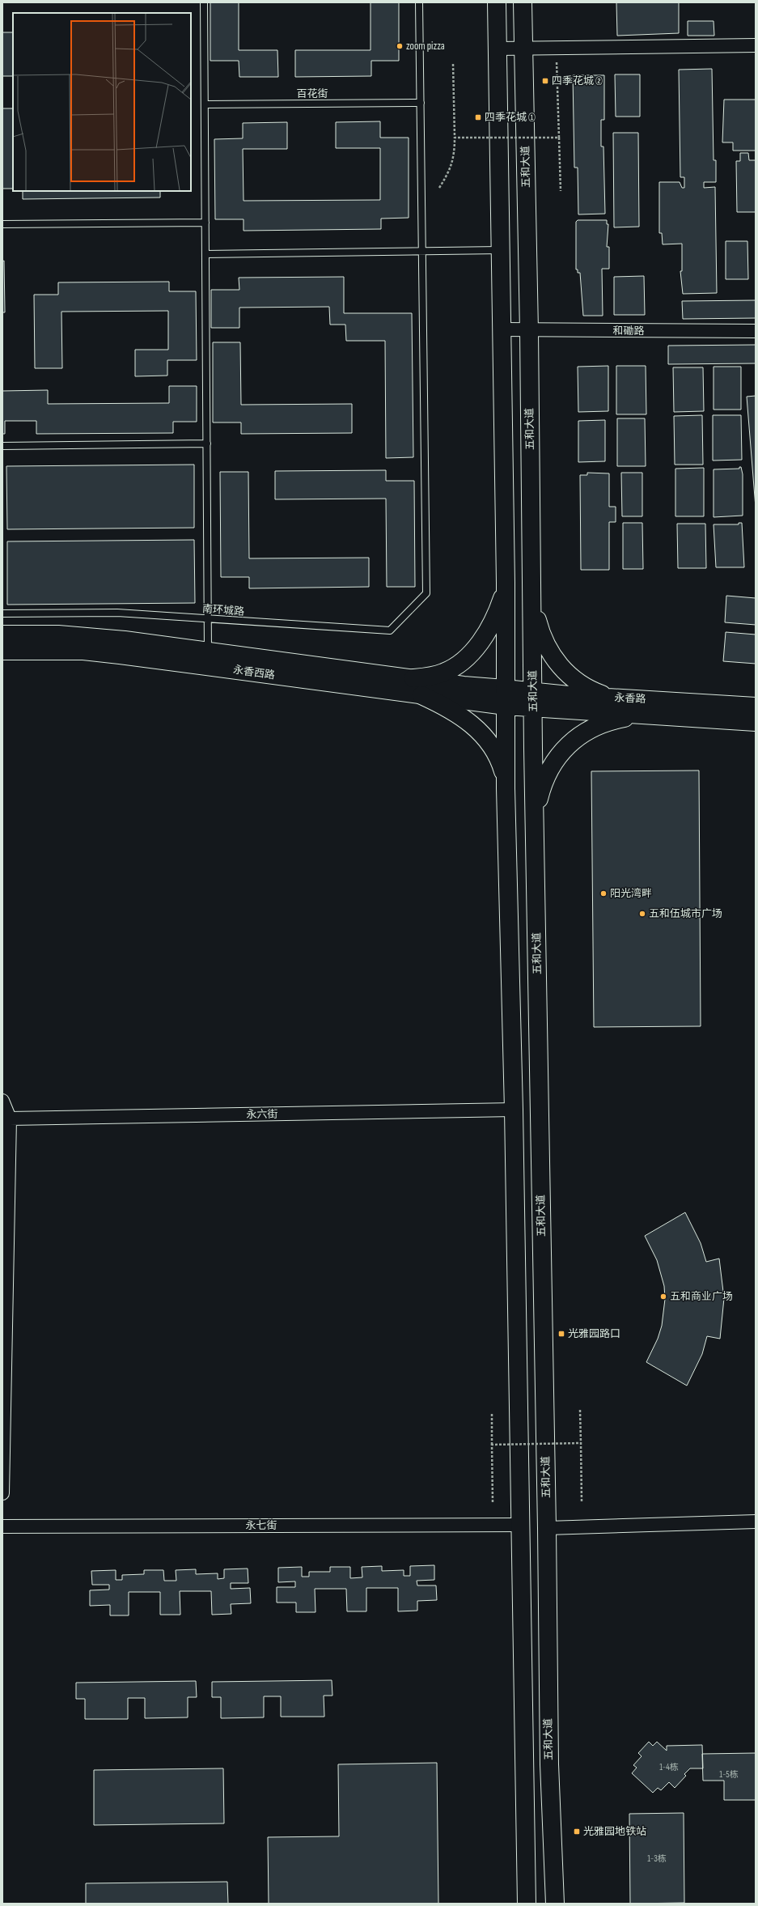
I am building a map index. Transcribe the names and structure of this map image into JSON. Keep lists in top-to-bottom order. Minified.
{"streets":{"main road":["五和大道","永香西路","永香路"],"street":["和磡路","永六街","永七街"],"lane":["百花街","南环城路"]},"crossings":[["五和大道","和磡路"],["五和大道","永香路"],["永香西路","永香路"]],"places":{"other":["zoom pizza","阳光湾畔","五和伍城市广场","五和商业广场"],"transit":["四季花城 ②","四季花城 ①","光雅园路口","光雅园地铁站"]},"house_numbers":["1-4栋","1-5栋","1-3栋"]}
